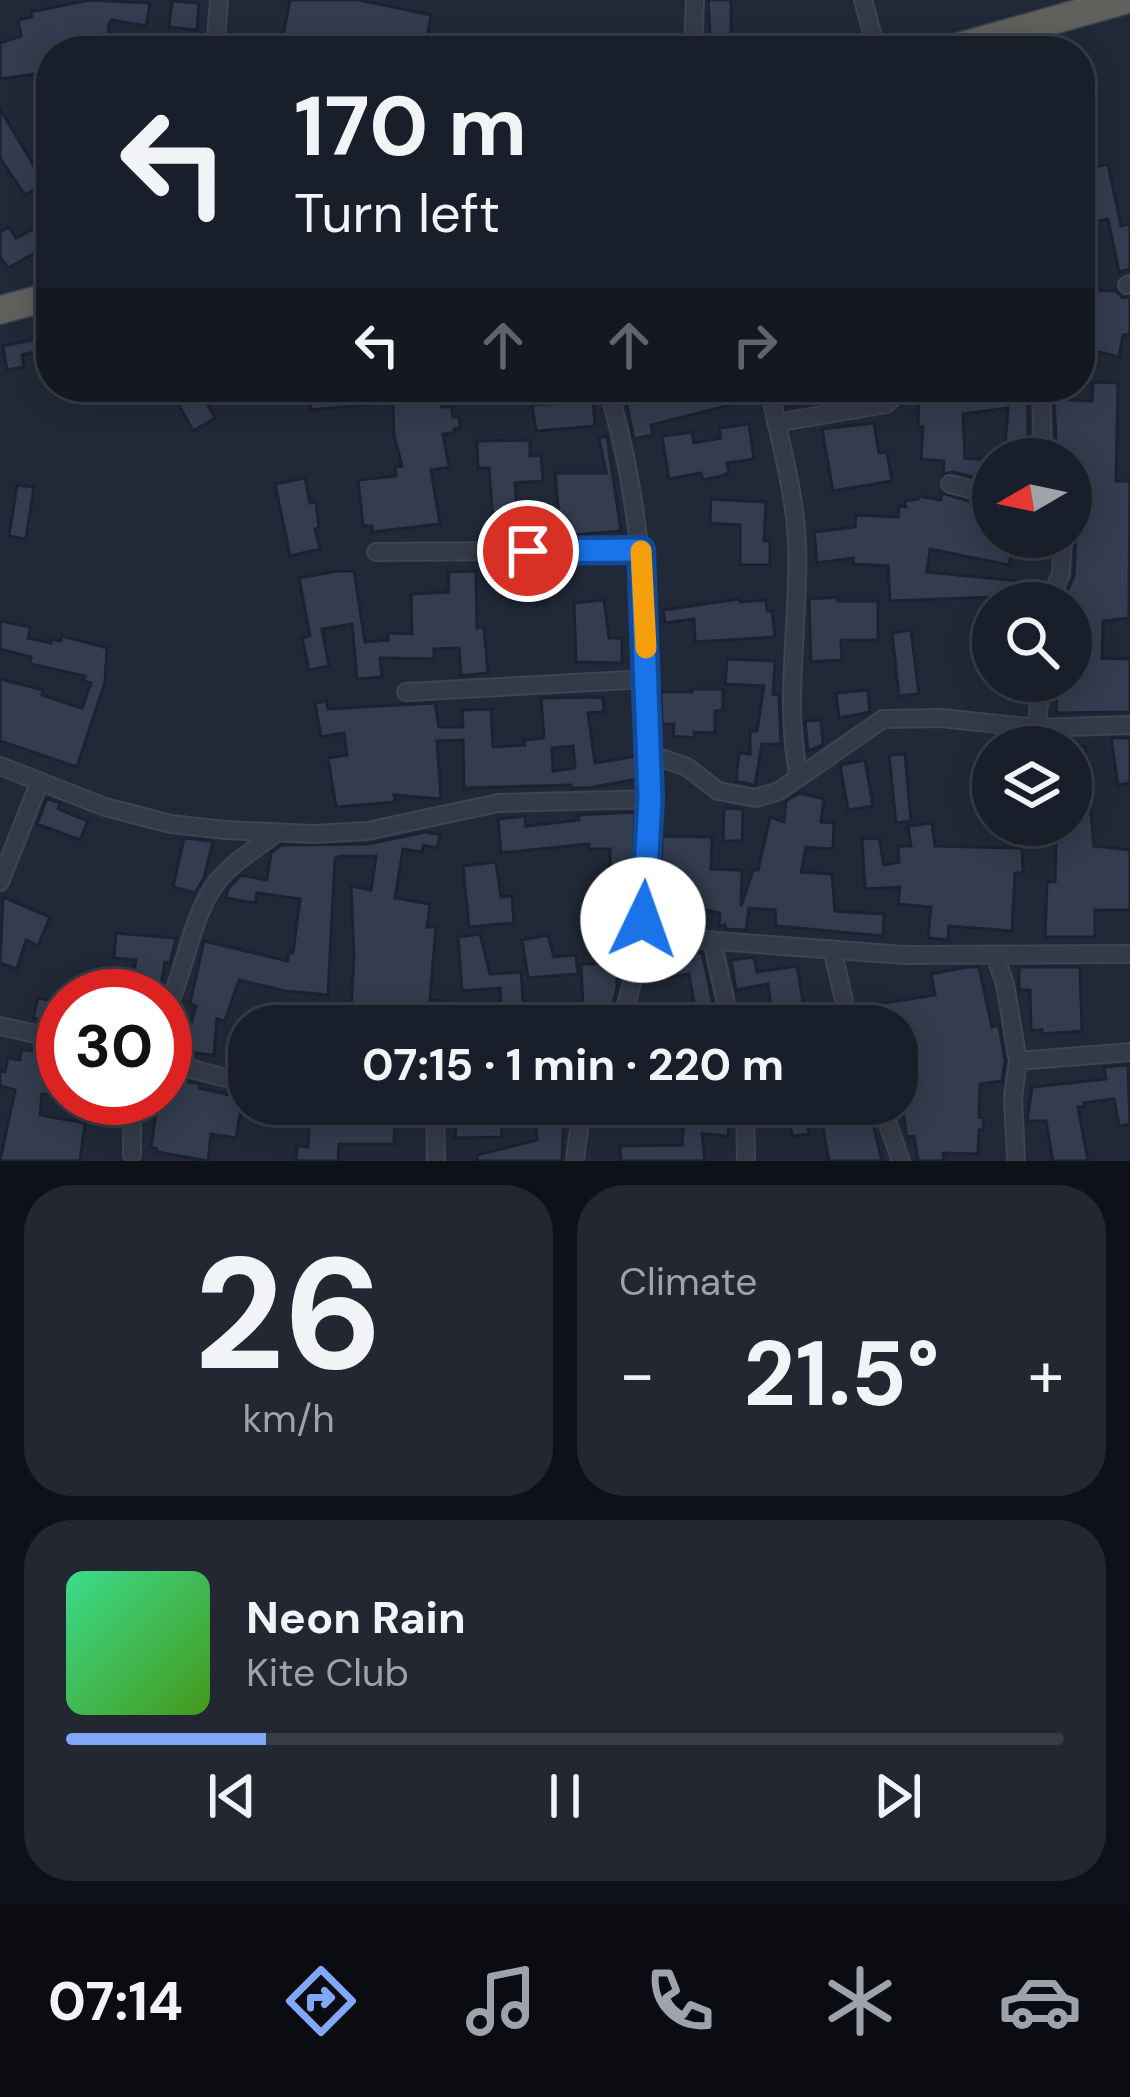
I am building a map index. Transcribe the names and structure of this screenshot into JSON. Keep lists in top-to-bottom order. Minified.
{"north":"left","page":{"turn":["170 m","Turn left"],"limit":"30","trip":"07:15 · 1 min · 220 m","tile":[["26","km/h"],"Climate"],"heat":["−","21.5°","+"],"song":["Neon Rain","Kite Club"],"tabs":"07:14"}}
